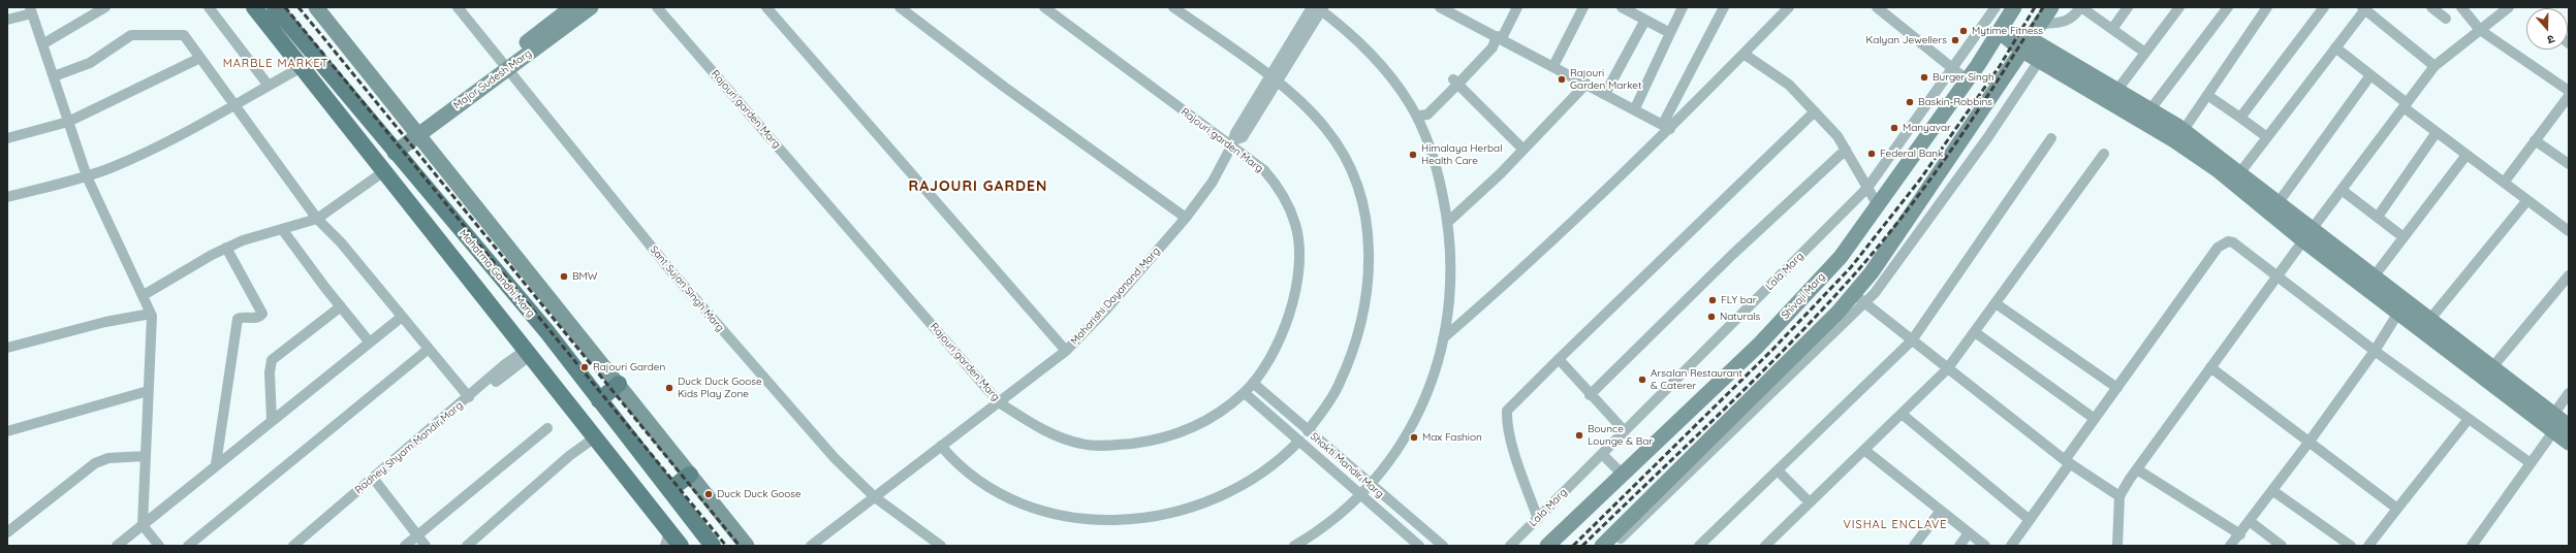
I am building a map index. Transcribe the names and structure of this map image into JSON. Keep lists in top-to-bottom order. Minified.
{"streets":{"main road":["Mahatma Gandhi Marg"],"street":["Major Sudesh Marg","Rajouri garden Marg","Lala Marg","Sant Sujan Singh Marg","Maharishi Dayanand Marg","Shivaji Marg","Radhey Shyam Mandir Marg","Shakti Mandir Marg"]},"crossings":[["Major Sudesh Marg","Mahatma Gandhi Marg"],["Major Sudesh Marg","Sant Sujan Singh Marg"],["Rajouri garden Marg","Maharishi Dayanand Marg"],["Rajouri garden Marg","Shakti Mandir Marg"],["Sant Sujan Singh Marg","Maharishi Dayanand Marg"]],"districts":["MARBLE MARKET","RAJOURI GARDEN","VISHAL ENCLAVE"],"places":["Mytime Fitness","Kalyan Jewellers","Burger Singh","Rajouri Garden Market","Baskin-Robbins","Manyavar","Federal Bank","Himalaya Herbal Health Care","BMW","FLY bar","Naturals","Rajouri Garden","Arsalan Restaurant & Caterer","Duck Duck Goose Kids Play Zone","Bounce Lounge & Bar","Max Fashion","Duck Duck Goose"],"north":"bottom"}
